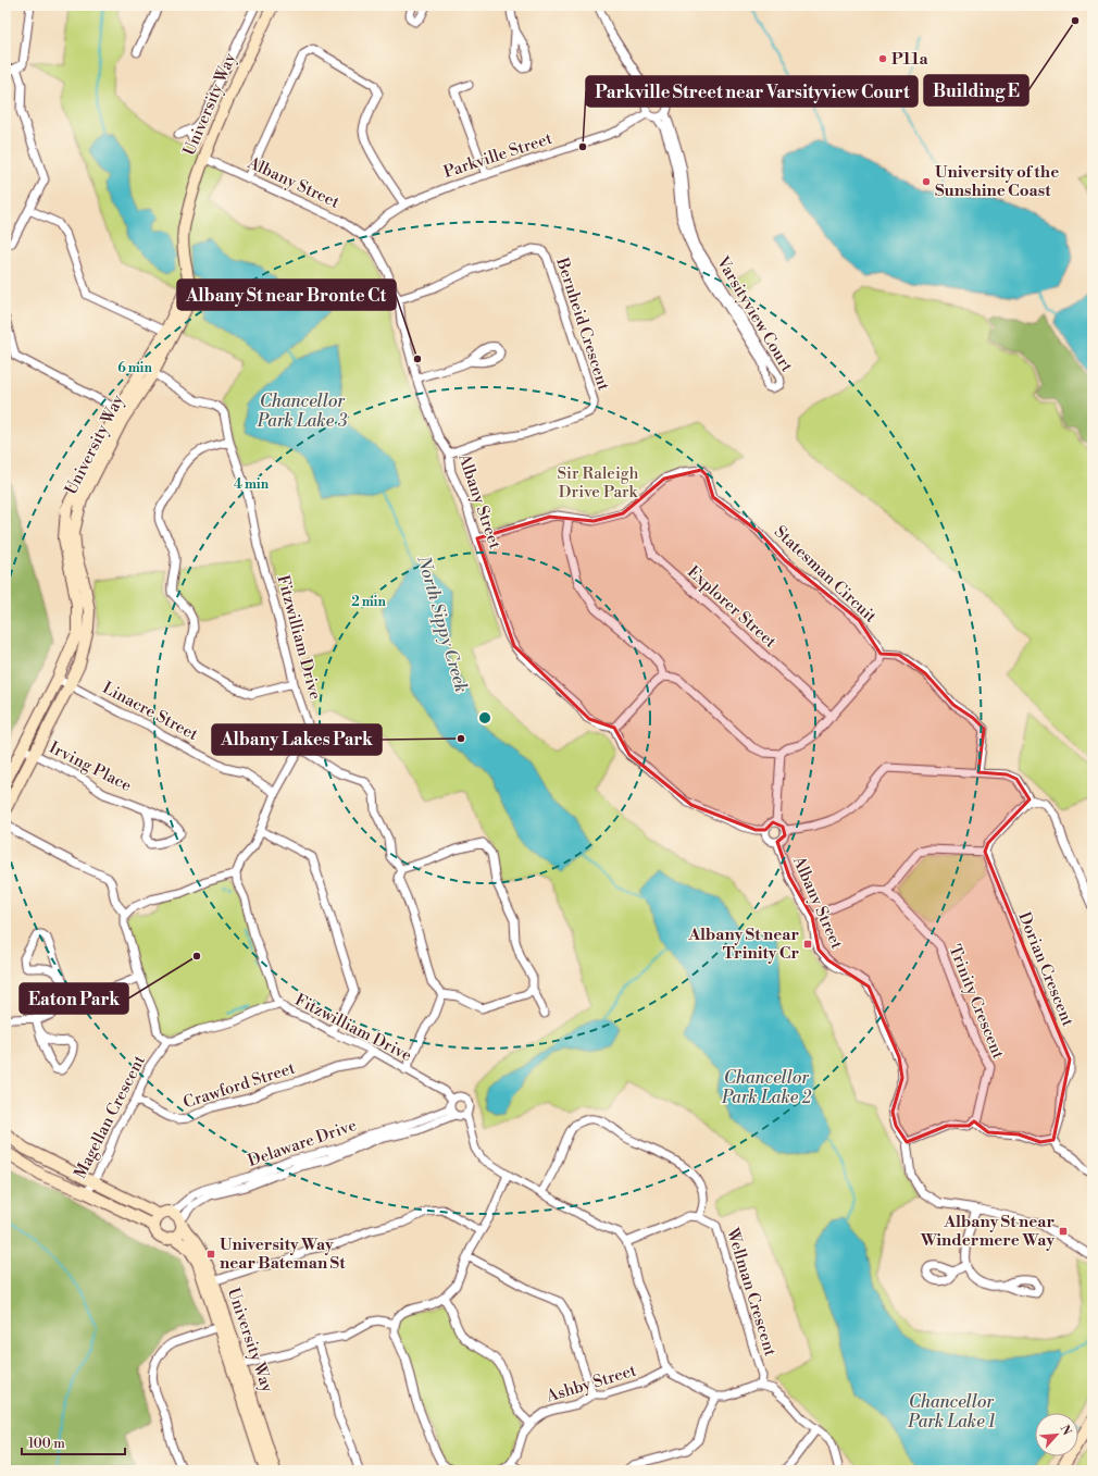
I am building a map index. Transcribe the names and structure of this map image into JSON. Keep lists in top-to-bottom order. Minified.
{"streets":{"street":["University Way","Parkville Street","Albany Street","Varsityview Court","Bernheid Crescent","Statesman Circuit","Explorer Street","Fitzwilliam Drive","Linacre Street","Irving Place","Dorian Crescent","Trinity Crescent","Crawford Street","Magellan Crescent","Delaware Drive","Wellman Crescent","Ashby Street"]},"crossings":[["University Way","Albany Street"],["University Way","Fitzwilliam Drive"],["University Way","Linacre Street"],["University Way","Irving Place"],["University Way","Delaware Drive"],["Parkville Street","Albany Street"],["Parkville Street","Varsityview Court"],["Albany Street","Bernheid Crescent"],["Statesman Circuit","Explorer Street"],["Fitzwilliam Drive","Linacre Street"],["Fitzwilliam Drive","Crawford Street"],["Fitzwilliam Drive","Delaware Drive"],["Crawford Street","Magellan Crescent"]],"water":["Chancellor Park Lake 3","North Sippy Creek","Chancellor Park Lake 2","Chancellor Park Lake 1"],"parks":["Sir Raleigh Drive Park"],"places":{"other":["Building E","P11a","Parkville Street near Varsityview Court","University of the Sunshine Coast","Albany St near Bronte Ct","Albany Lakes Park","Eaton Park"],"transit":["Albany St near Trinity Cr","Albany St near Windermere Way","University Way near Bateman St"]},"scale_bar":"100 m","north":"top right","rings":["6 min","4 min","2 min"]}
